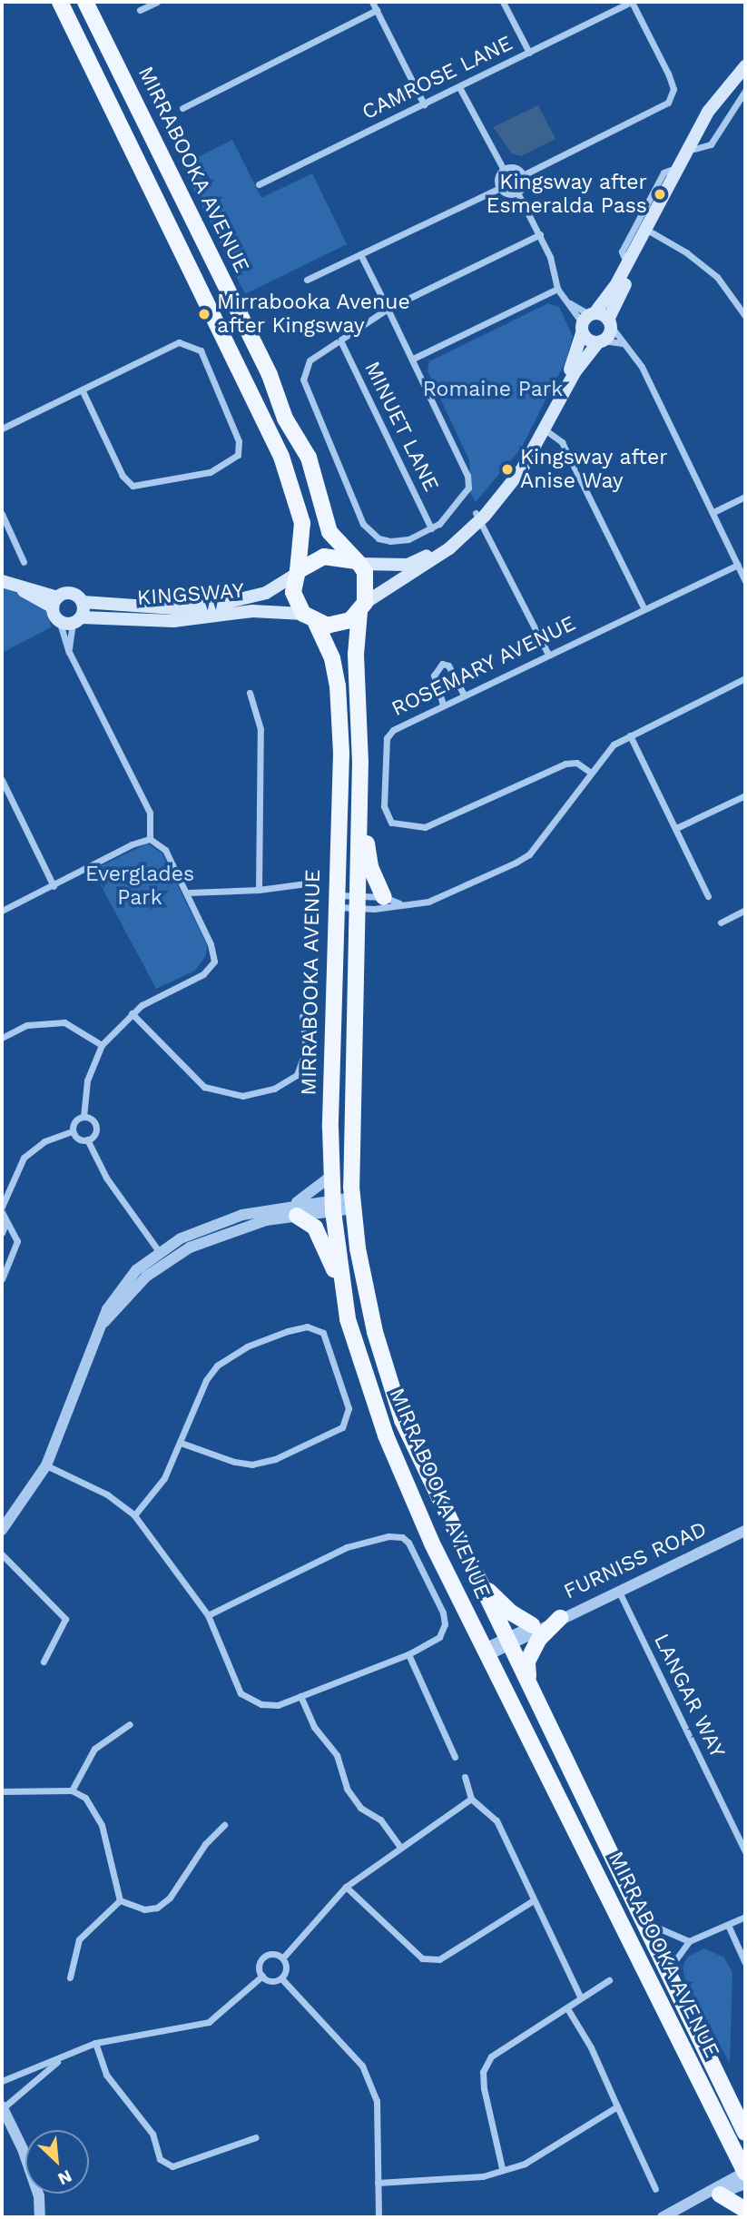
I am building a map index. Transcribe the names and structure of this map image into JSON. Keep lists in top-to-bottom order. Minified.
{"streets":{"main road":["MIRRABOOKA AVENUE","KINGSWAY"],"street":["CAMROSE LANE","MINUET LANE","ROSEMARY AVENUE","FURNISS ROAD","LANGAR WAY"]},"crossings":[["MIRRABOOKA AVENUE","KINGSWAY"],["MIRRABOOKA AVENUE","FURNISS ROAD"],["FURNISS ROAD","LANGAR WAY"]],"parks":["Romaine Park","Everglades Park"],"places":["Kingsway after Esmeralda Pass","Mirrabooka Avenue after Kingsway","Kingsway after Anise Way"],"north":"bottom right"}
